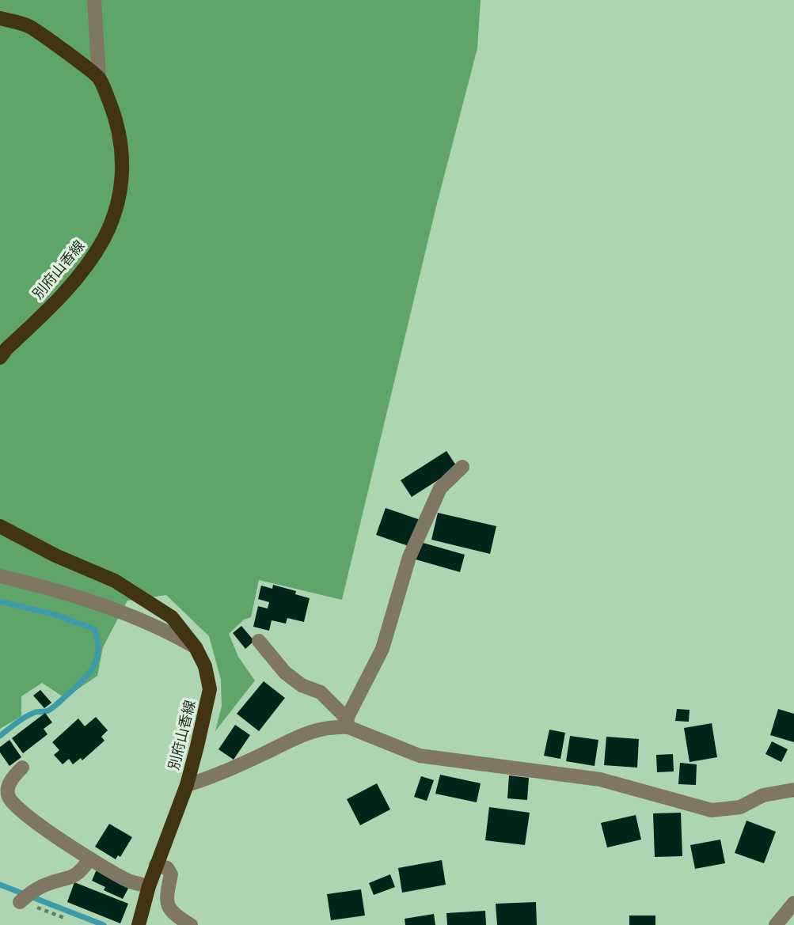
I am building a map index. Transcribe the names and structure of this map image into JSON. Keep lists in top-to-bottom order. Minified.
{"streets":{"main road":["別府山香線"]}}
